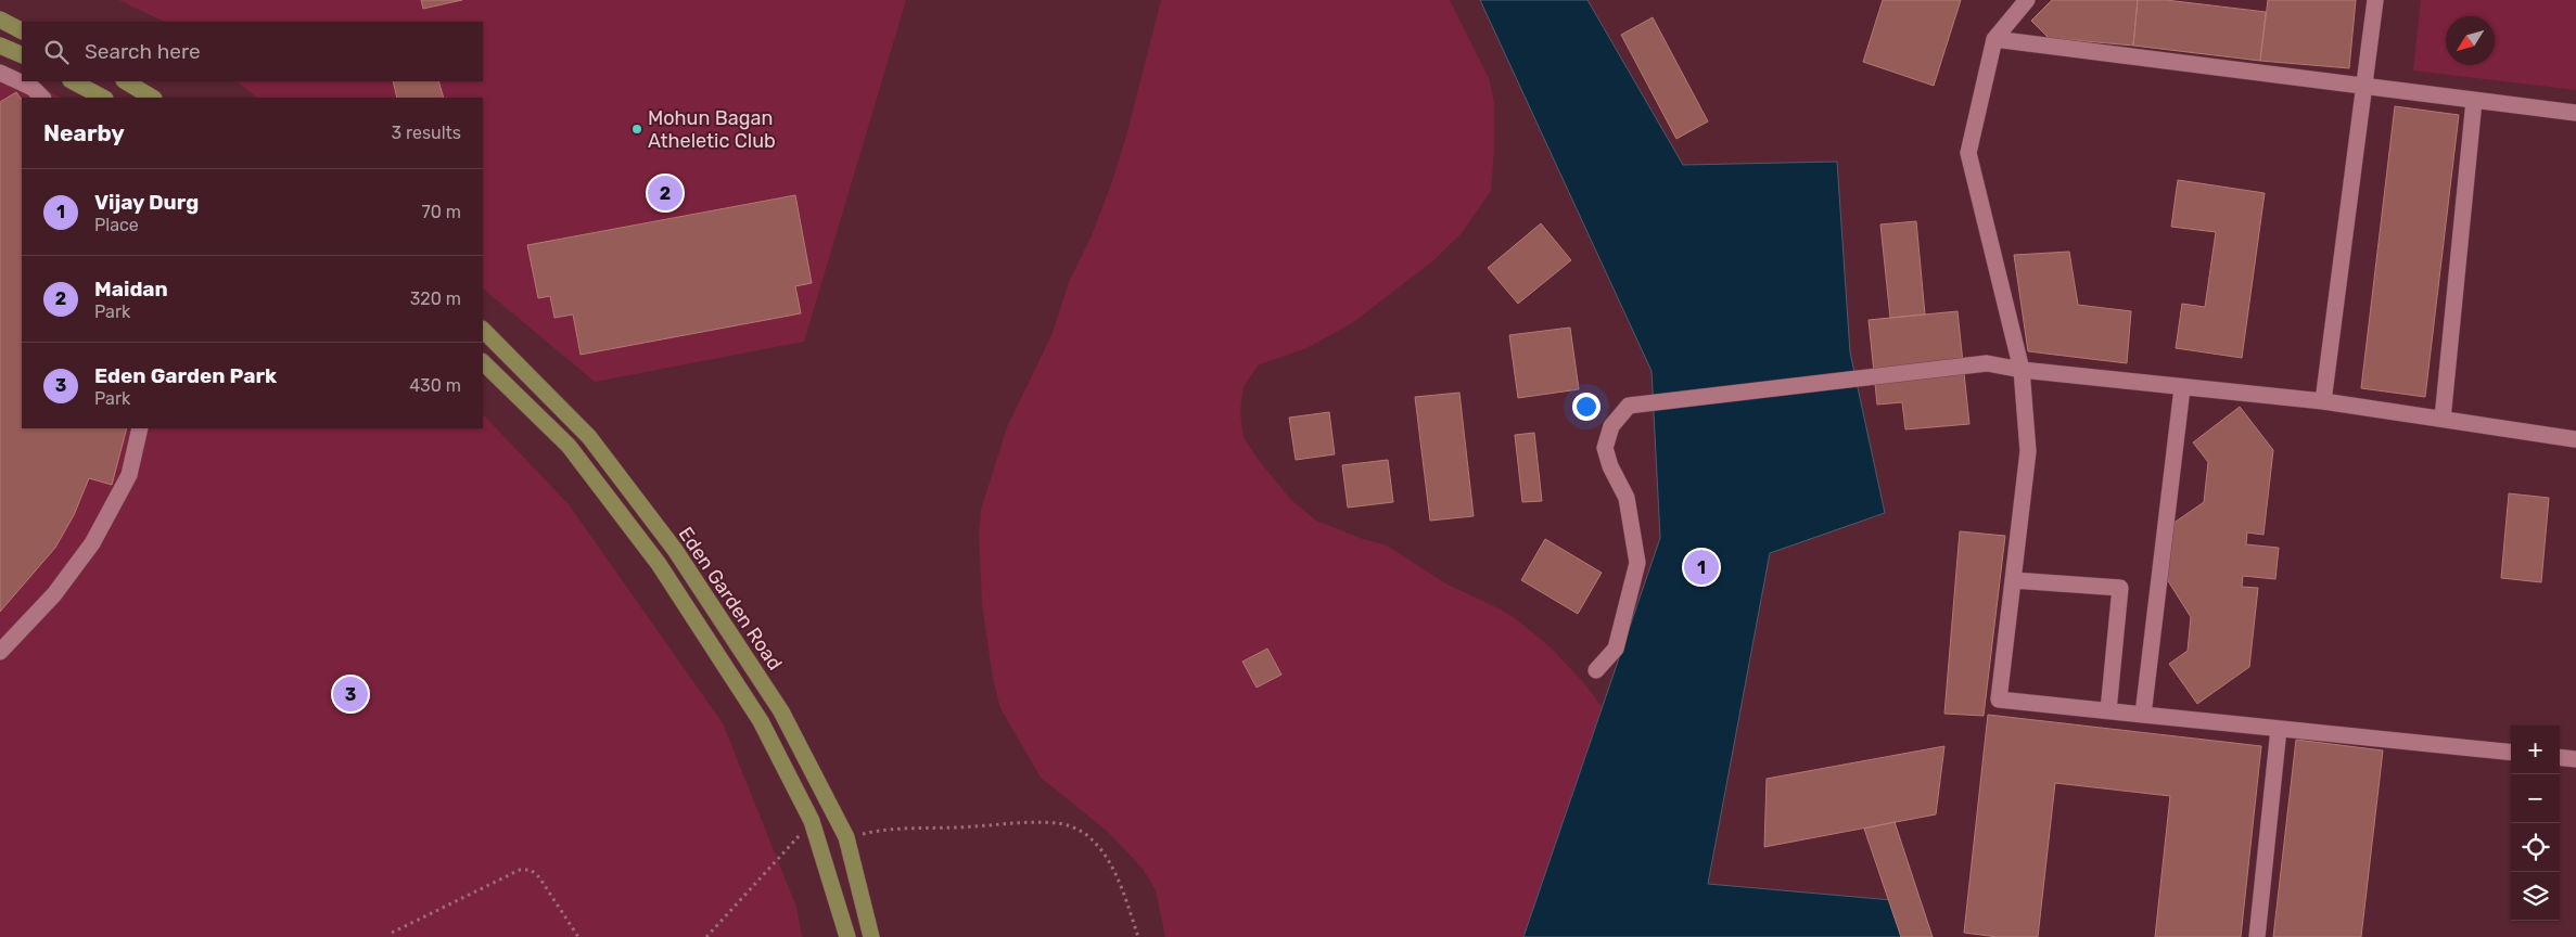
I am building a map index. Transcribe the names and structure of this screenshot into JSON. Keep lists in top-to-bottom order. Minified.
{"streets":{"main road":["Eden Garden Road"]},"places":["Mohun Bagan Atheletic Club"],"north":"bottom left","page":{"search":"Search here","heading":["Nearby","3 results"],"list":[{"mark":"1","name":"Vijay Durg","note":"Place","value":"70 m"},{"mark":"2","name":"Maidan","note":"Park","value":"320 m"},{"mark":"3","name":"Eden Garden Park","note":"Park","value":"430 m"}],"pins":["2","1","3"],"map_buttons":["+","−"]}}
